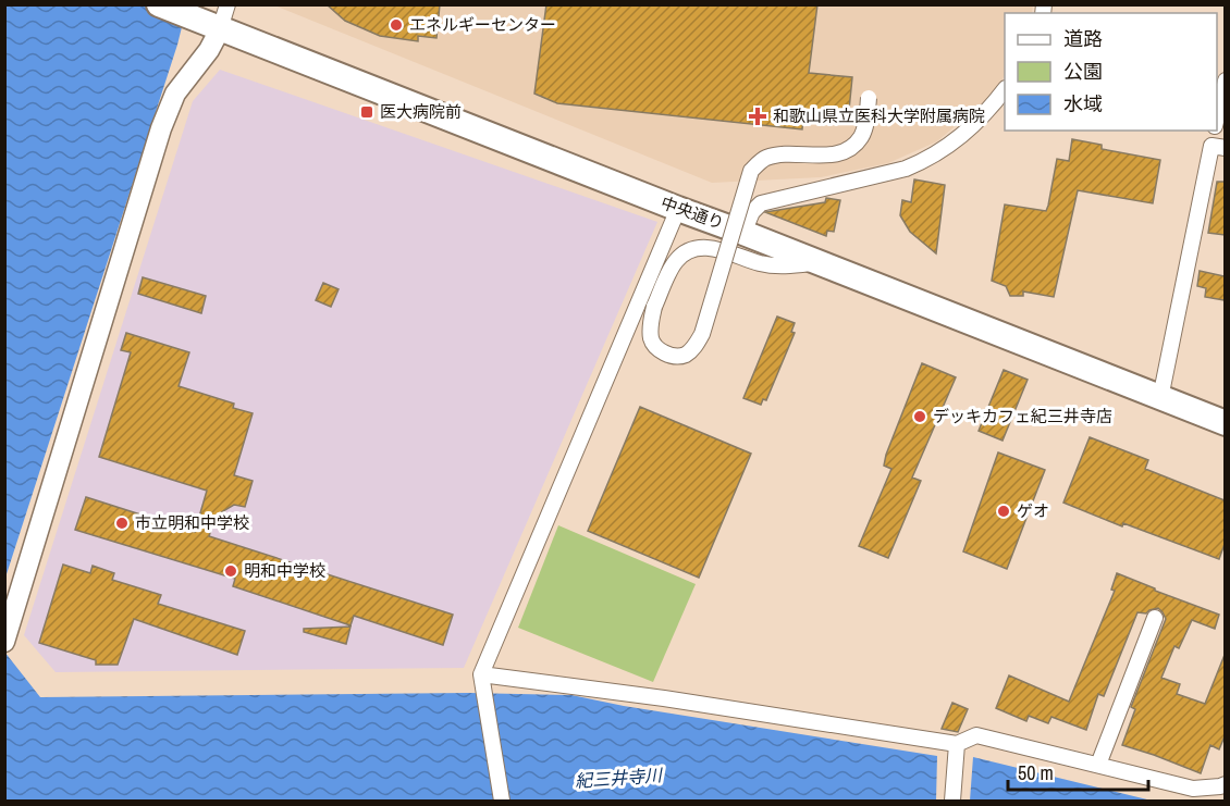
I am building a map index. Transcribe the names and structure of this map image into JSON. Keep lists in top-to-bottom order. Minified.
{"streets":{"highway":["中央通り"]},"water":["紀三井寺川"],"places":{"other":["エネルギーセンター","デッキカフェ紀三井寺店","ゲオ","市立明和中学校","明和中学校"],"transit":["医大病院前"],"health":["和歌山県立医科大学附属病院"]},"legend":["道路","公園","水域"],"scale_bar":"50 m"}
